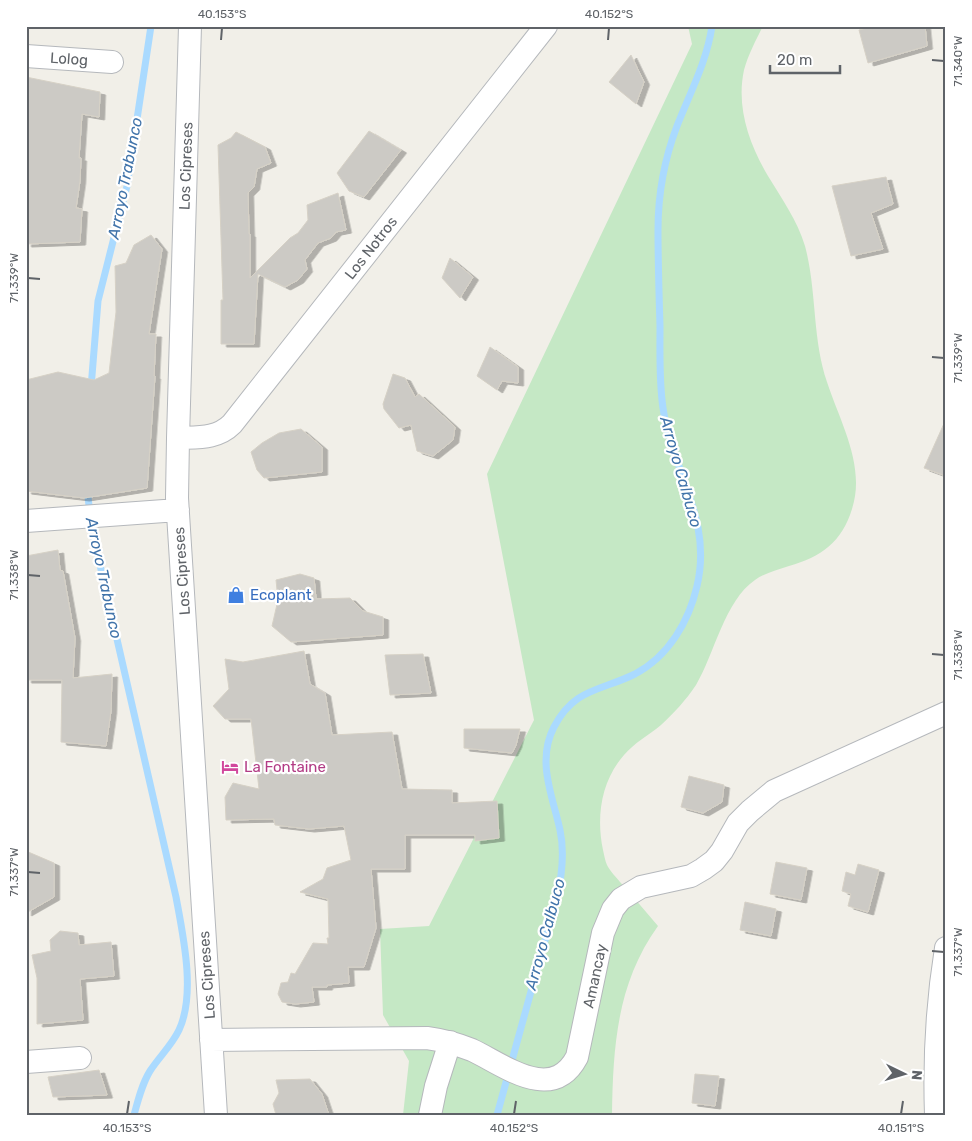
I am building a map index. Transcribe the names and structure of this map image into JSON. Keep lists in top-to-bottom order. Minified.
{"streets":{"street":["Lolog","Los Cipreses","Los Notros","Amancay"]},"crossings":[["Los Cipreses","Los Notros"],["Los Cipreses","Amancay"]],"water":["Arroyo Trabunco","Arroyo Calbuco"],"places":{"shop":["Ecoplant"],"hotel":["La Fontaine"]},"scale_bar":"20 m","north":"right","coordinates":["40.153°S","40.152°S","71.340°W","71.339°W","71.338°W","71.337°W","40.151°S"]}
